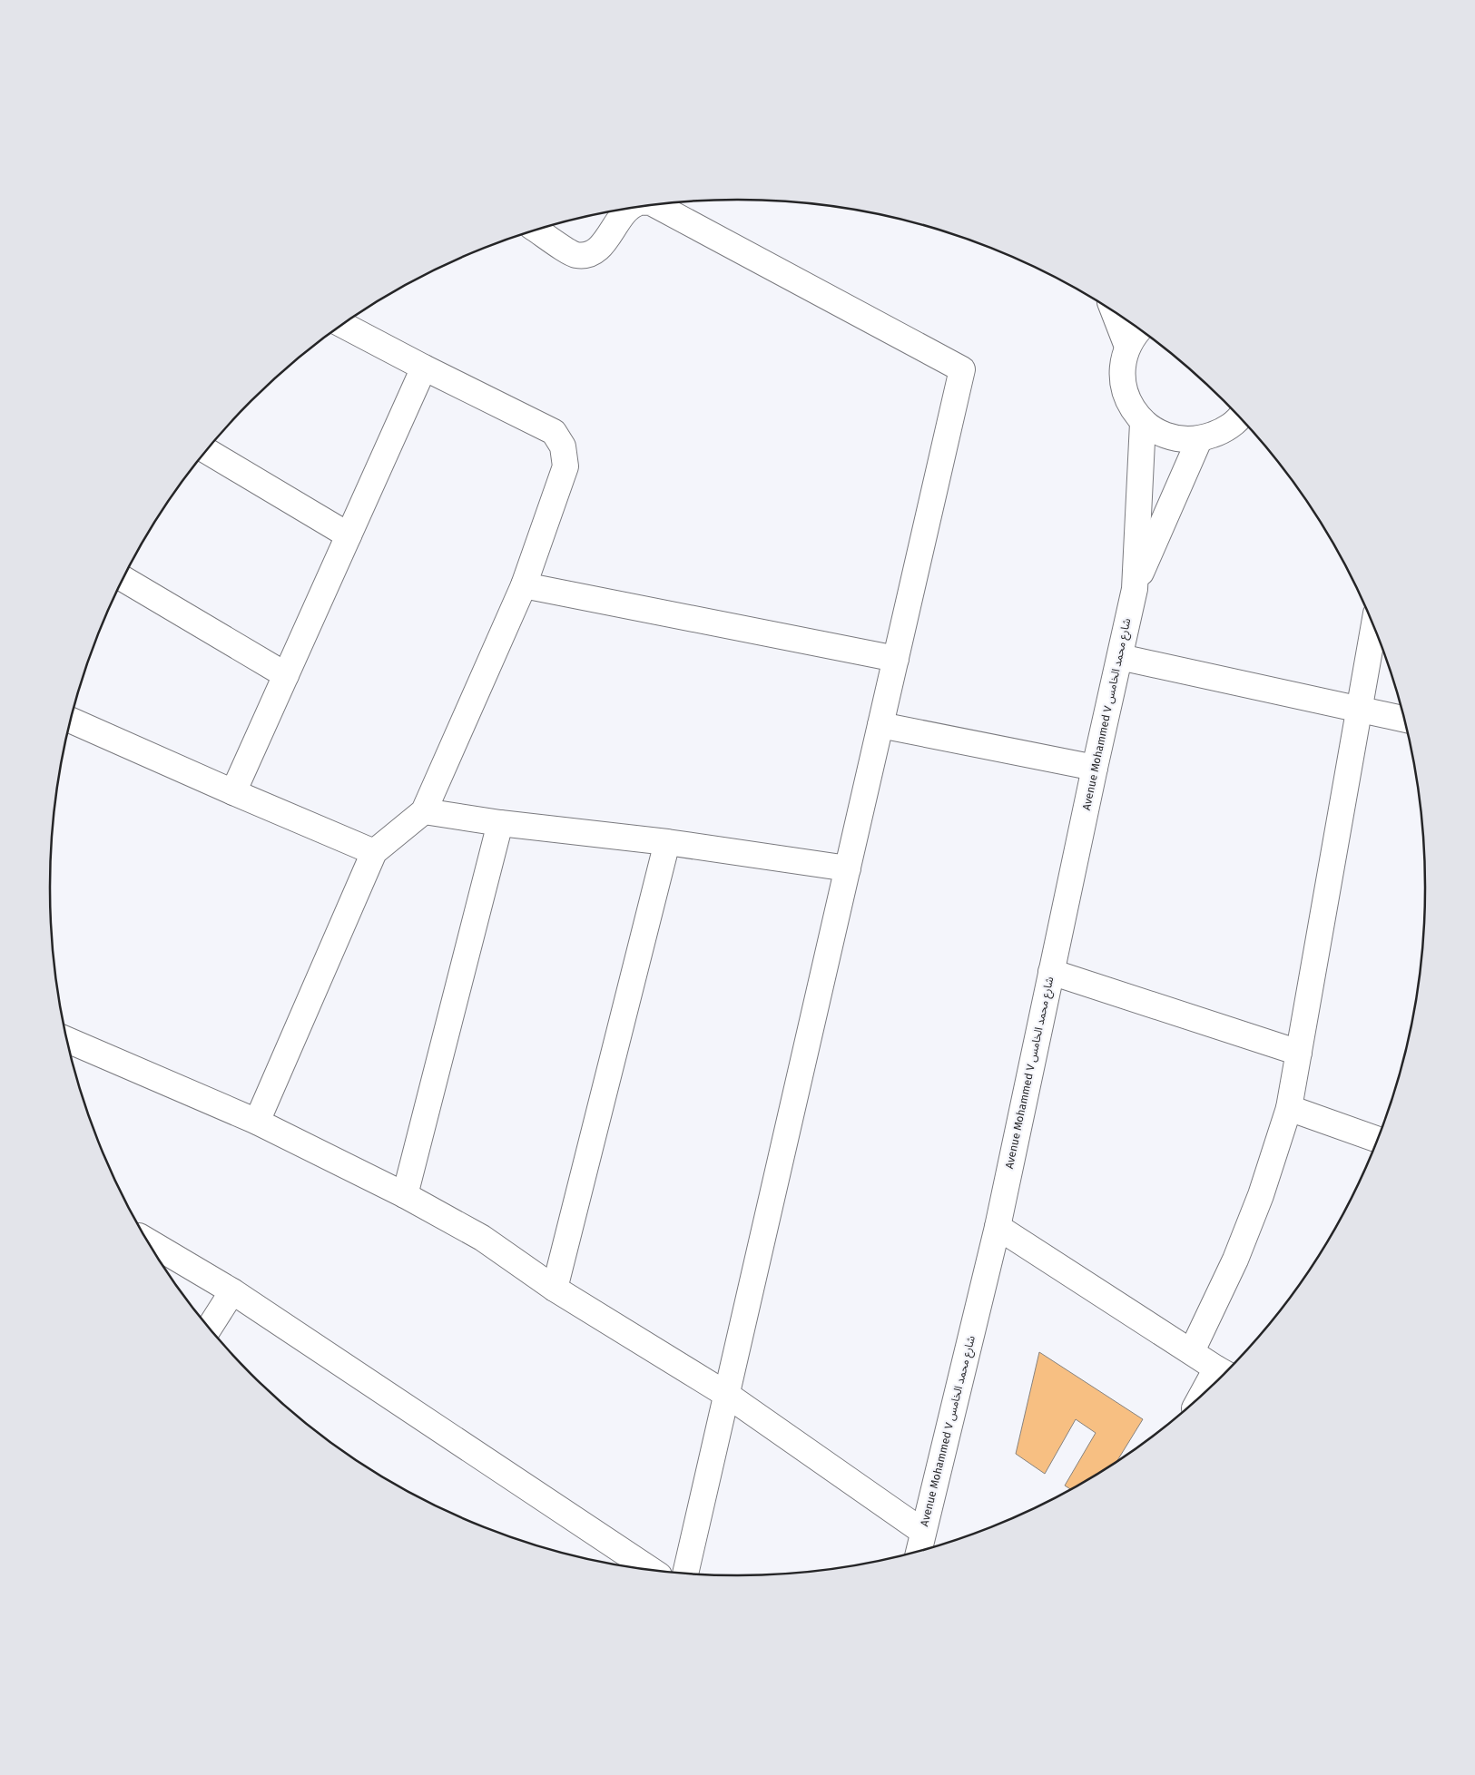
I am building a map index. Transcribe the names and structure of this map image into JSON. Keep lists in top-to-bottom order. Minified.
{"streets":{"street":["Avenue Mohammed V شارع محمد الخامس"]}}
